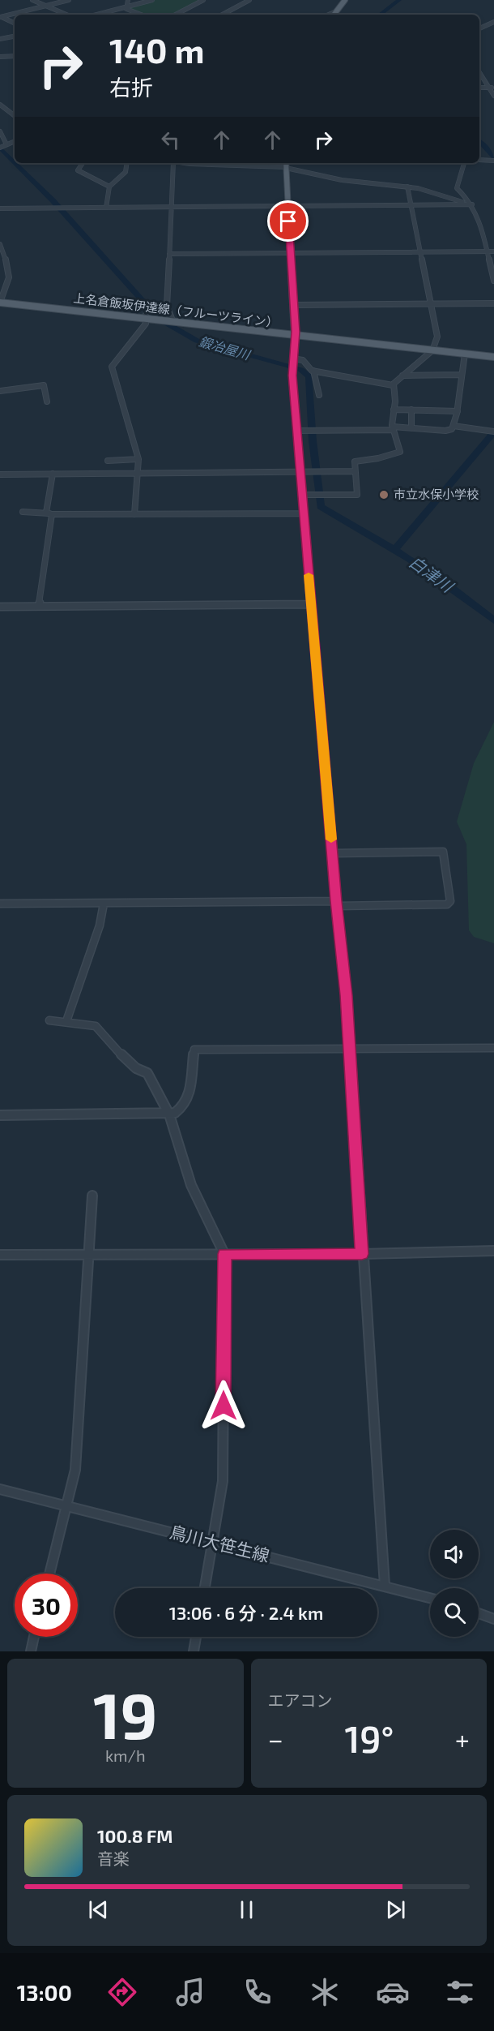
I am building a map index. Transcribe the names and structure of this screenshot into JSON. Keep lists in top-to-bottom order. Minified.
{"streets":{"main road":["上名倉飯坂伊達線（フルーツライン）"],"street":["鳥川大笹生線"]},"water":["鍛冶屋川","白津川"],"places":["市立水保小学校"],"page":{"turn":["140 m","右折"],"limit":"30","trip":"13:06 · 6 分 · 2.4 km","tile":[["19","km/h"],"エアコン"],"heat":["−","19°","+"],"song":["100.8 FM","音楽"],"tabs":"13:00"}}
